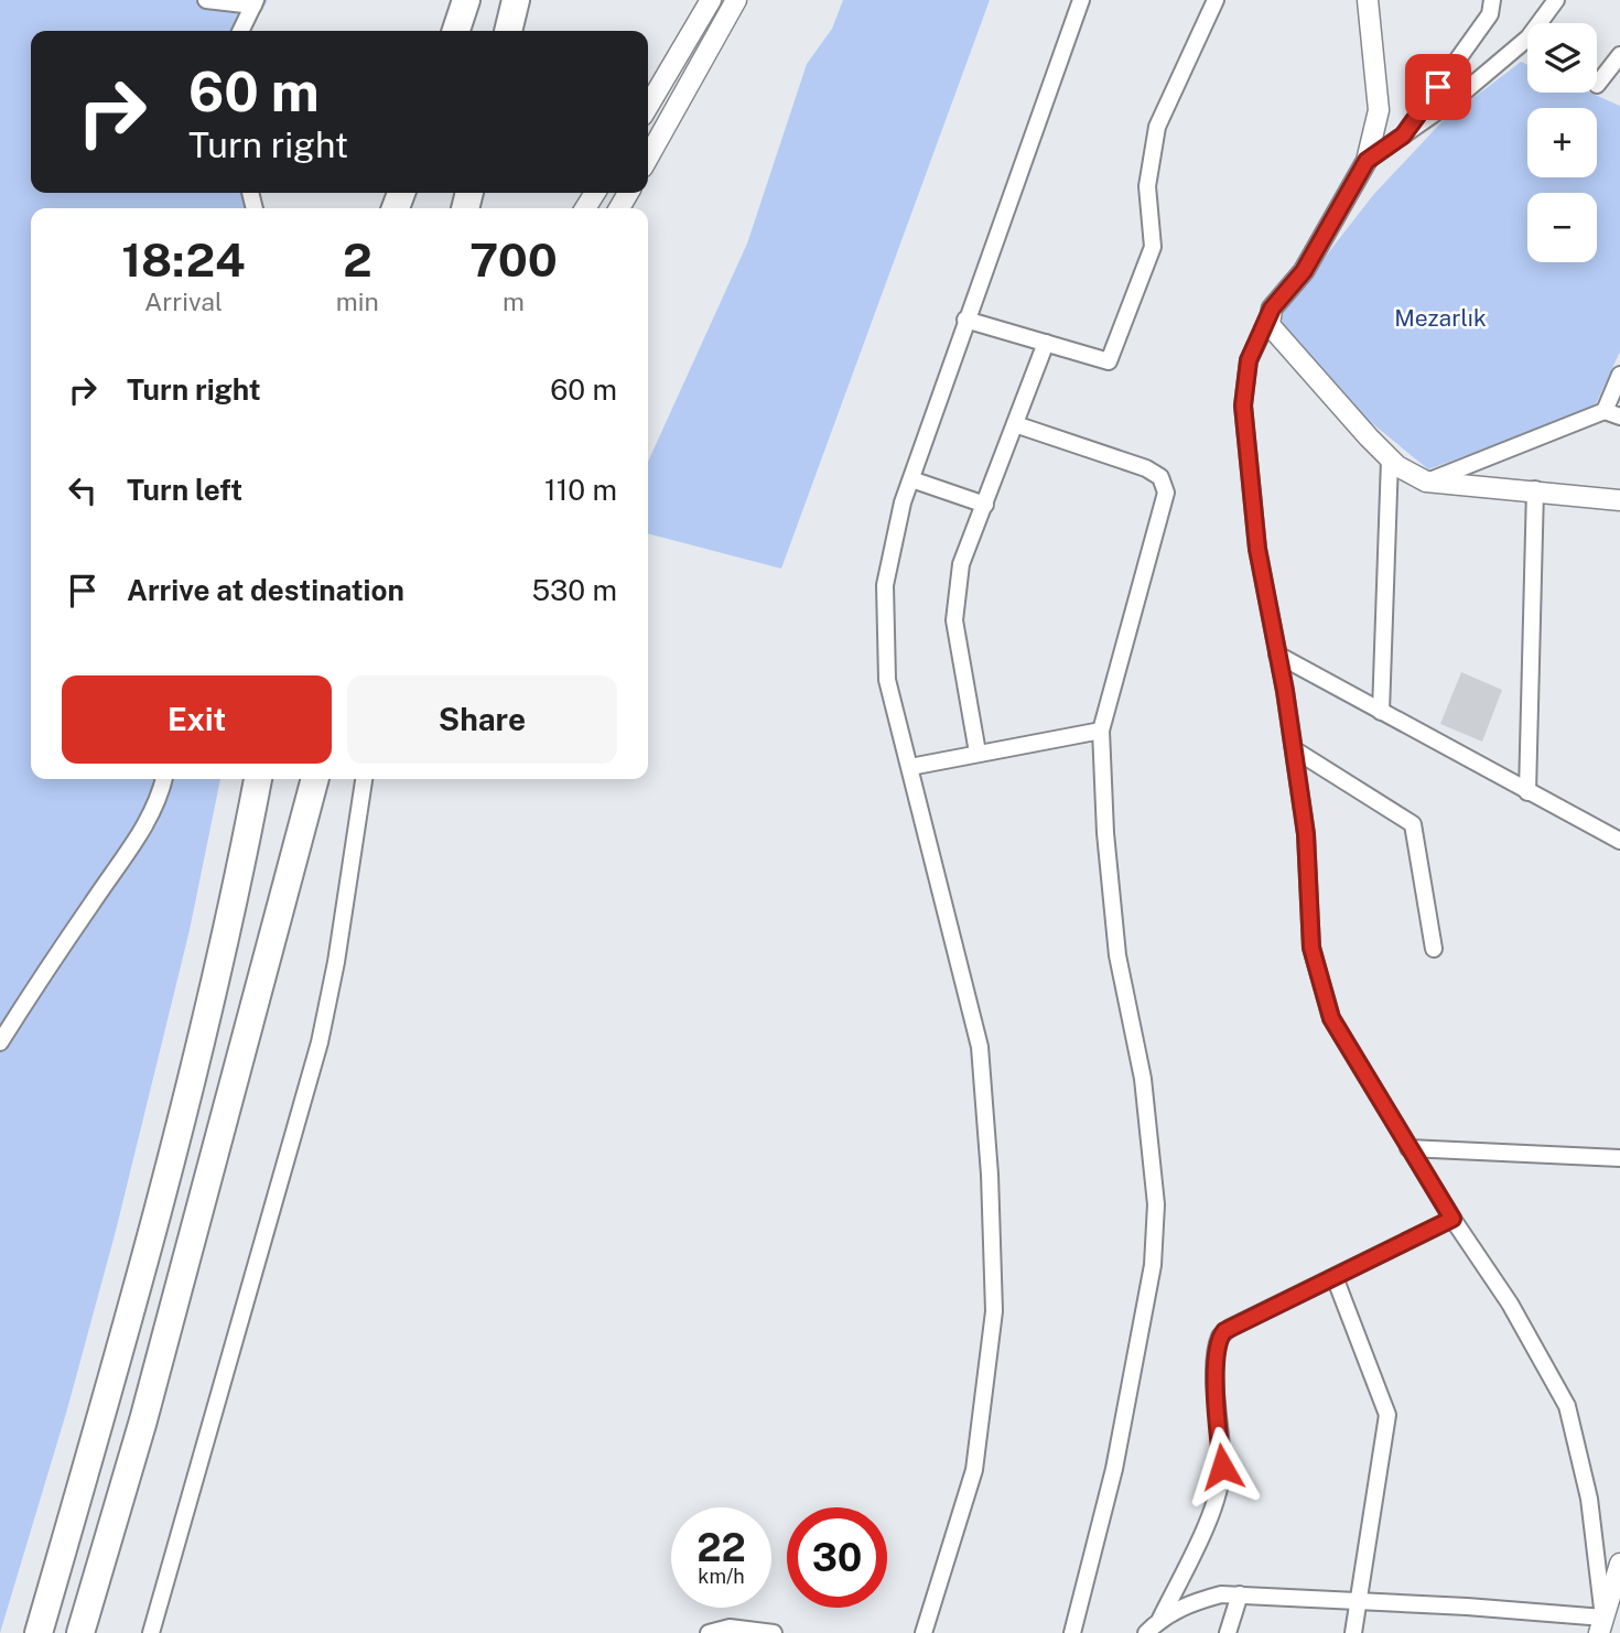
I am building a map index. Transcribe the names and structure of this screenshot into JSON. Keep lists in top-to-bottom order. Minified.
{"parks":["Mezarlık"],"page":{"map_buttons":["+","−"],"turn":["60 m","Turn right"],"eta":["18:24","Arrival","2","min","700","m"],"list":[{"name":"Turn right","value":"60 m"},{"name":"Turn left","value":"110 m"},{"name":"Arrive at destination","value":"530 m"}],"buttons":["Exit","Share"],"speed":"22 km/h","limit":"30"}}
